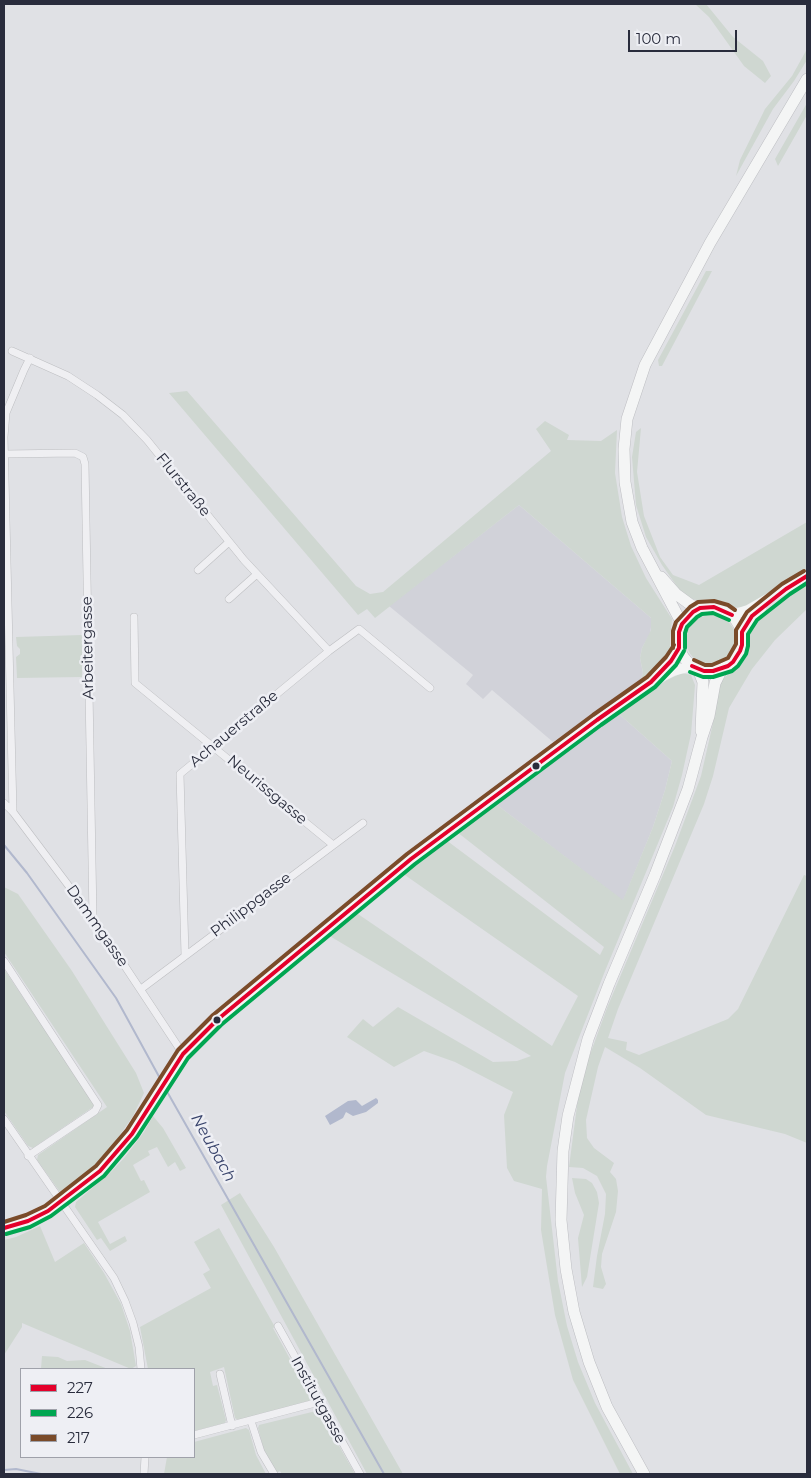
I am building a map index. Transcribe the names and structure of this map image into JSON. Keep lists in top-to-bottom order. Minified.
{"streets":{"street":["Flurstraße","Arbeitergasse","Achauerstraße","Neurissgasse","Philippgasse","Dammgasse","Institutgasse"]},"crossings":[["Flurstraße","Achauerstraße"],["Arbeitergasse","Dammgasse"],["Achauerstraße","Neurissgasse"],["Achauerstraße","Philippgasse"],["Neurissgasse","Philippgasse"],["Philippgasse","Dammgasse"]],"water":["Neubach"],"lines":["transit line 217","transit line 227","transit line 226"],"legend":["227","226","217"],"scale_bar":"100 m"}
